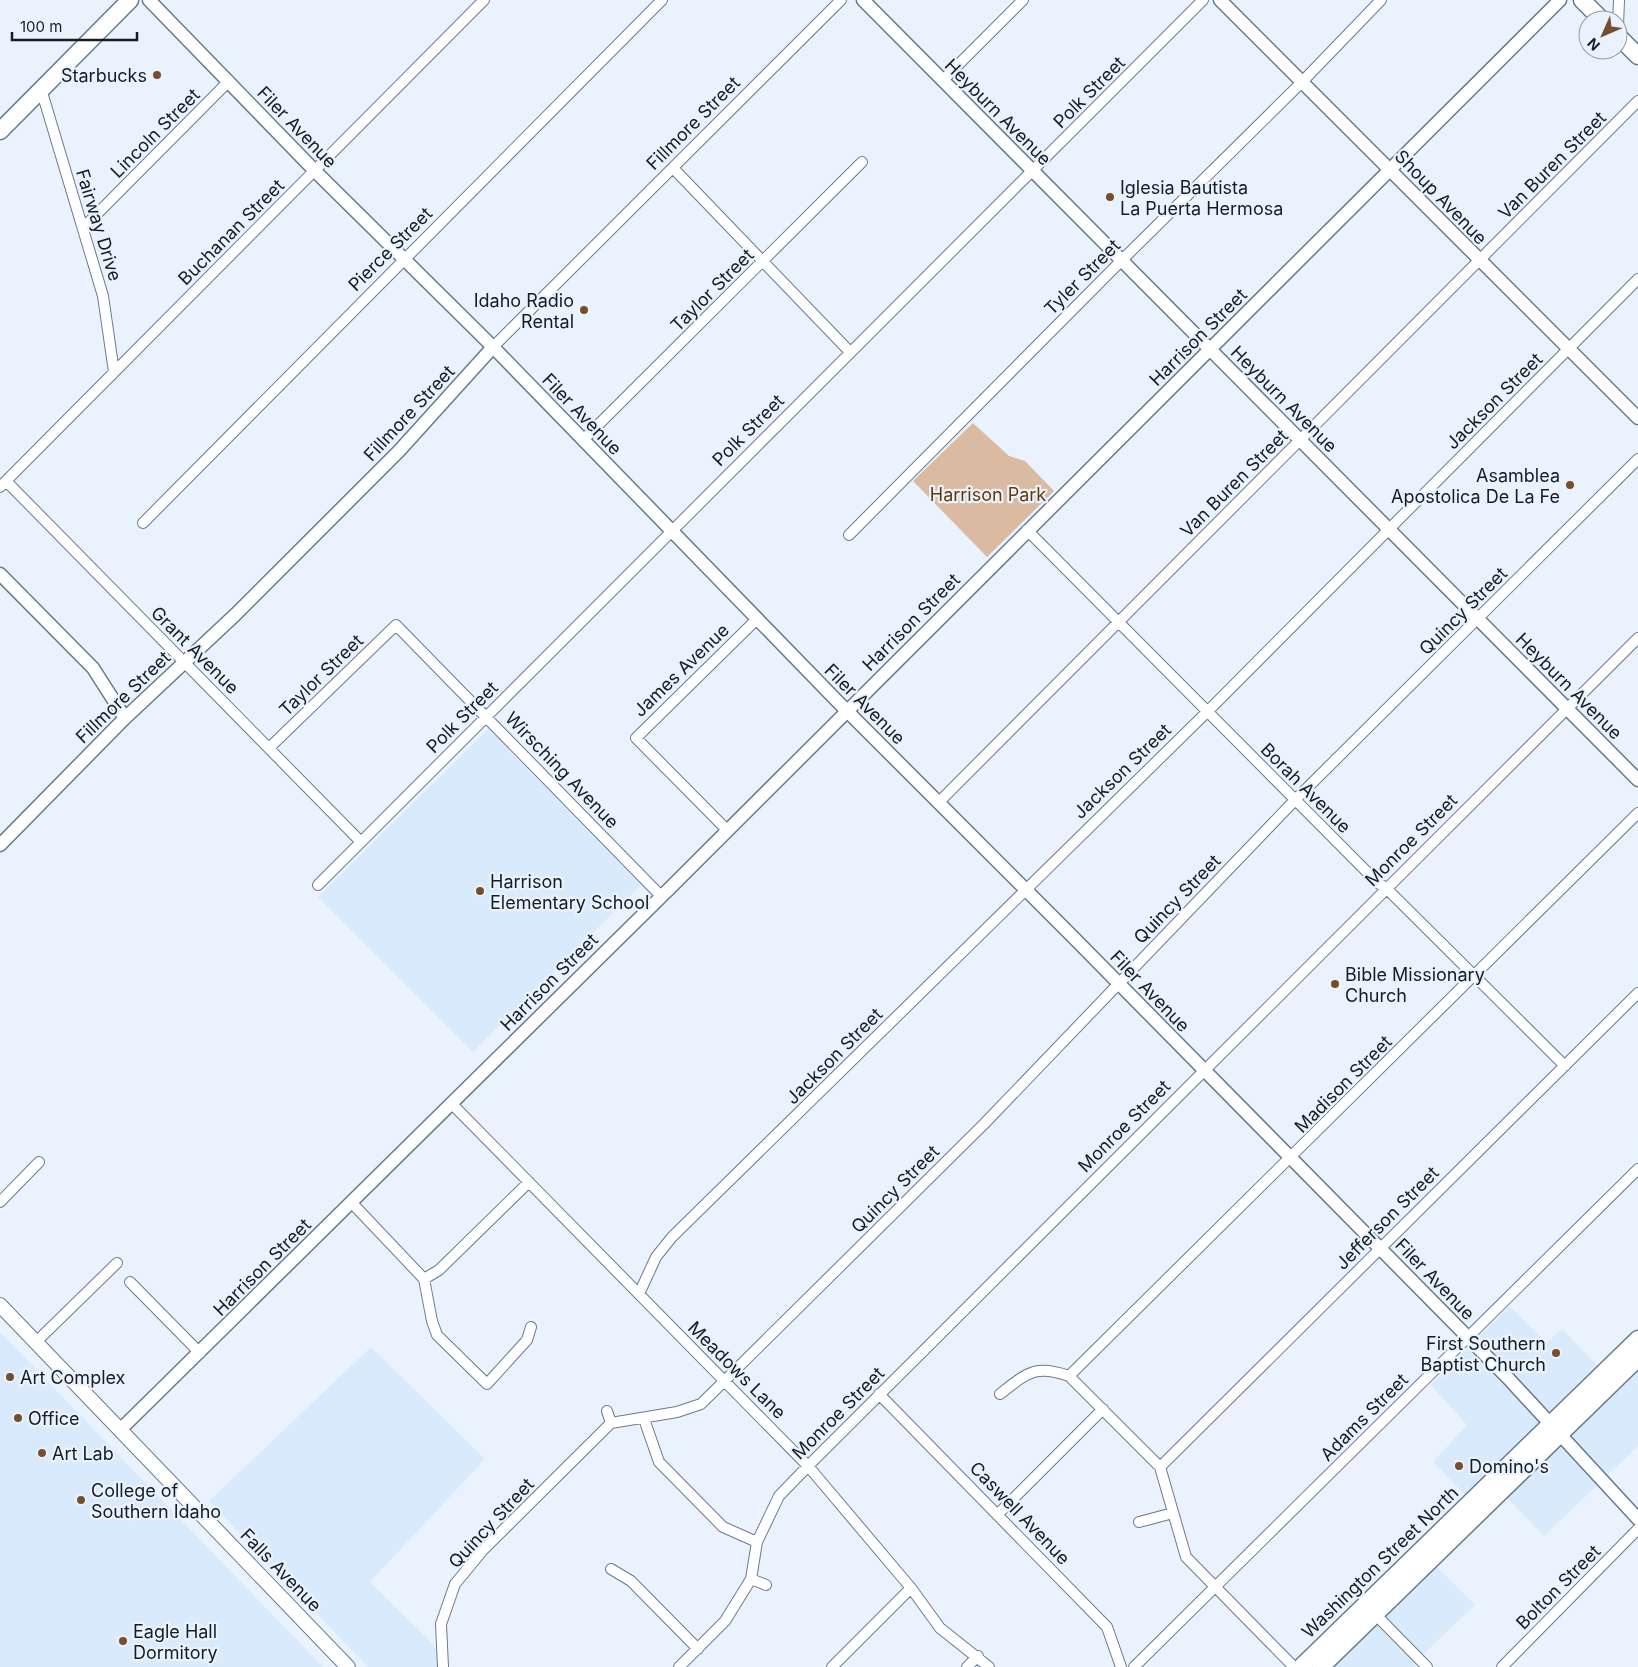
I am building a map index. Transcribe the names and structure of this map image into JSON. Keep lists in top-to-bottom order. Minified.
{"streets":{"main road":["Washington Street North","Falls Avenue"],"street":["Polk Street","Heyburn Avenue","Fillmore Street","Filer Avenue","Lincoln Street","Van Buren Street","Shoup Avenue","Fairway Drive","Buchanan Street","Pierce Street","Tyler Street","Taylor Street","Harrison Street","Jackson Street","Quincy Street","Grant Avenue","James Avenue","Wirsching Avenue","Borah Avenue","Monroe Street","Madison Street","Jefferson Street","Meadows Lane","Adams Street","Caswell Avenue","Bolton Street"]},"crossings":[["Polk Street","Heyburn Avenue"],["Polk Street","Filer Avenue"],["Polk Street","Grant Avenue"],["Polk Street","Wirsching Avenue"],["Heyburn Avenue","Van Buren Street"],["Heyburn Avenue","Tyler Street"],["Heyburn Avenue","Harrison Street"],["Heyburn Avenue","Jackson Street"],["Heyburn Avenue","Quincy Street"],["Heyburn Avenue","Monroe Street"],["Fillmore Street","Filer Avenue"],["Fillmore Street","Grant Avenue"],["Filer Avenue","Lincoln Street"],["Filer Avenue","Van Buren Street"],["Filer Avenue","Buchanan Street"],["Filer Avenue","Pierce Street"],["Filer Avenue","Taylor Street"],["Filer Avenue","Harrison Street"],["Filer Avenue","Jackson Street"],["Filer Avenue","Quincy Street"],["Filer Avenue","James Avenue"],["Filer Avenue","Monroe Street"],["Filer Avenue","Madison Street"],["Filer Avenue","Jefferson Street"],["Filer Avenue","Adams Street"],["Filer Avenue","Washington Street North"],["Lincoln Street","Fairway Drive"],["Van Buren Street","Shoup Avenue"],["Van Buren Street","Borah Avenue"],["Shoup Avenue","Tyler Street"],["Shoup Avenue","Harrison Street"],["Shoup Avenue","Jackson Street"],["Fairway Drive","Buchanan Street"],["Buchanan Street","Grant Avenue"],["Taylor Street","Grant Avenue"],["Taylor Street","Wirsching Avenue"],["Harrison Street","James Avenue"],["Harrison Street","Wirsching Avenue"],["Harrison Street","Borah Avenue"],["Harrison Street","Meadows Lane"],["Harrison Street","Falls Avenue"],["Jackson Street","Borah Avenue"],["Jackson Street","Meadows Lane"],["Quincy Street","Borah Avenue"],["Quincy Street","Meadows Lane"],["Borah Avenue","Monroe Street"],["Borah Avenue","Madison Street"],["Borah Avenue","Jefferson Street"],["Monroe Street","Meadows Lane"],["Monroe Street","Caswell Avenue"]],"parks":["Harrison Park"],"places":["Starbucks","Iglesia Bautista La Puerta Hermosa","Idaho Radio Rental","Asamblea Apostolica De La Fe","Harrison Elementary School","Bible Missionary Church","First Southern Baptist Church","Art Complex","Office","Art Lab","Domino's","College of Southern Idaho","Eagle Hall Dormitory"],"scale_bar":"100 m","north":"bottom left"}
